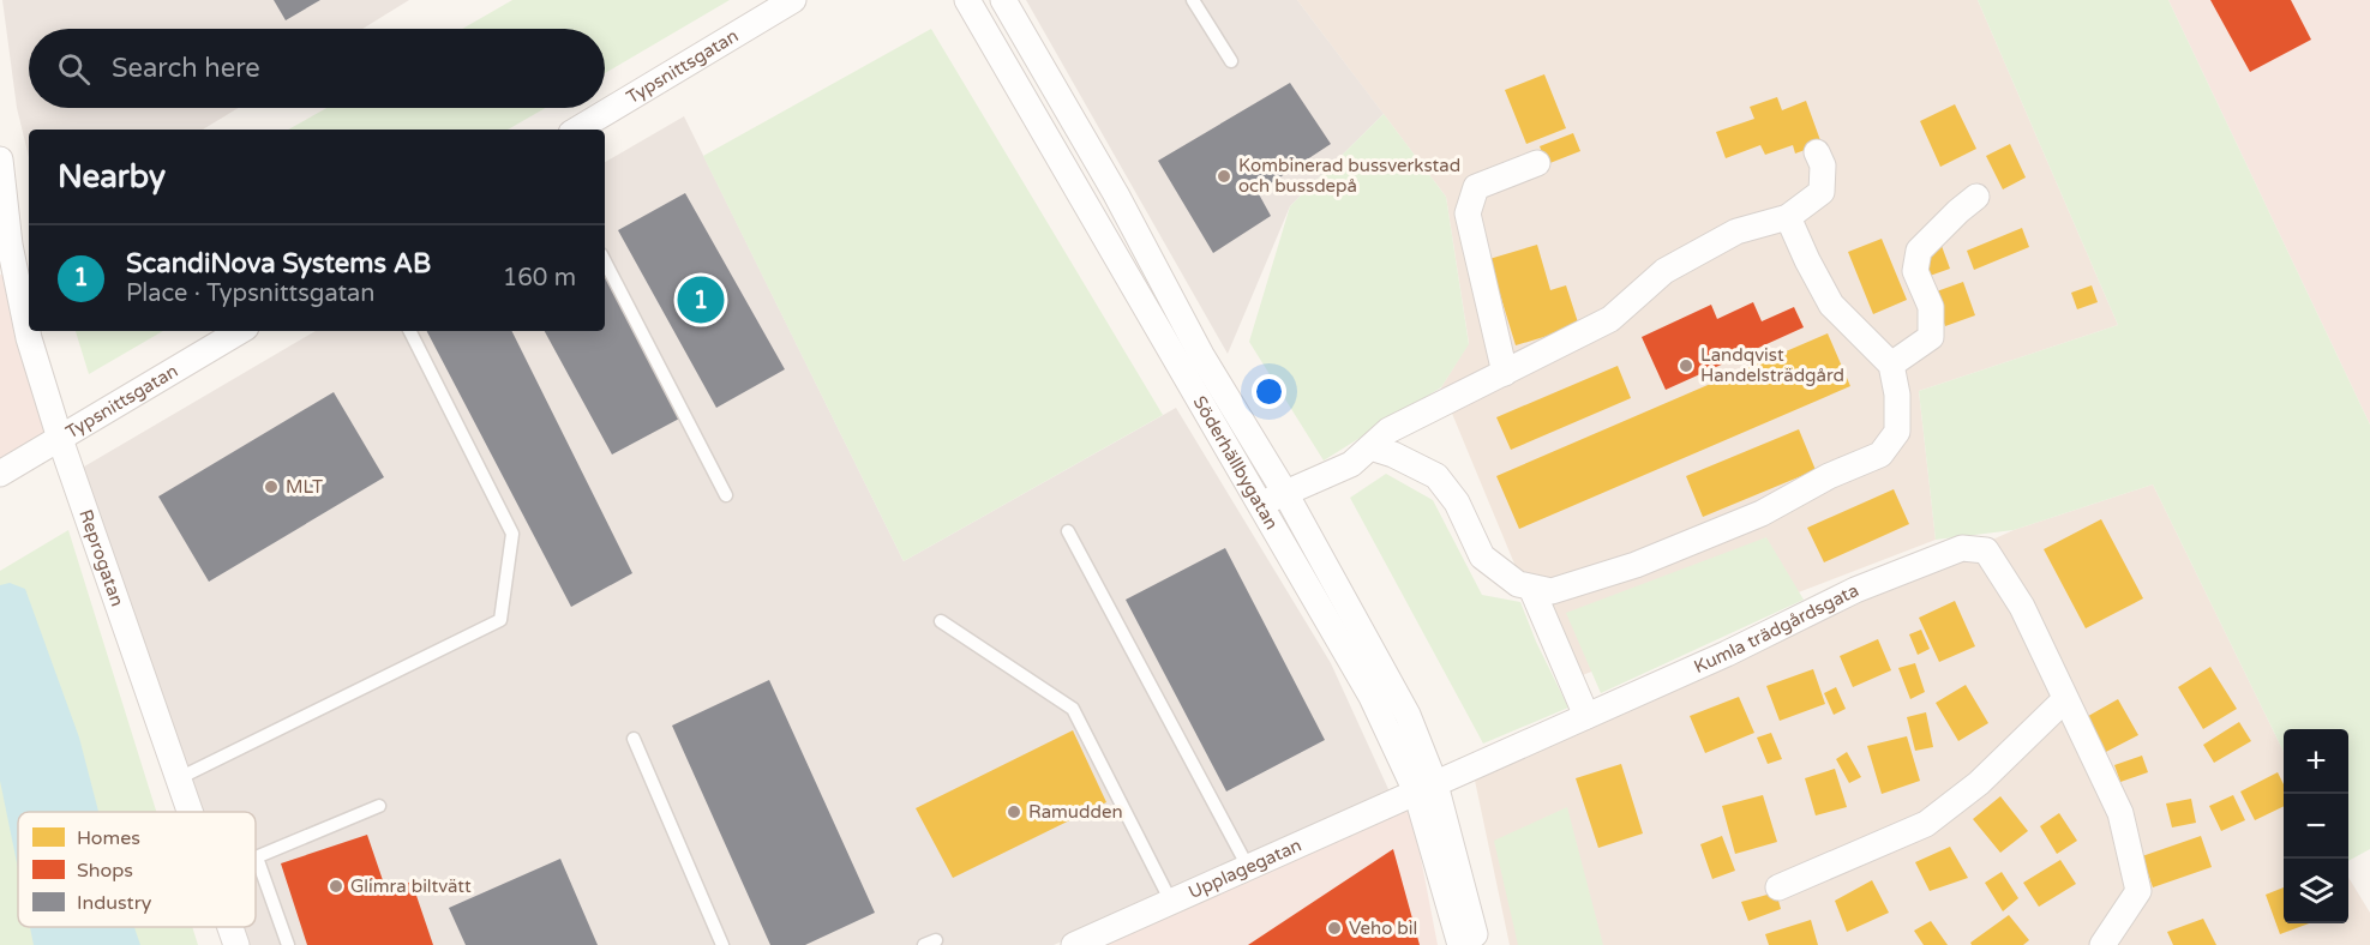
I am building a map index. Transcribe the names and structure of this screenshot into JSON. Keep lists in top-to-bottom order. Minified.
{"streets":{"street":["Typsnittsgatan","Söderhällbygatan","Reprogatan","Kumla trädgårdsgata","Upplagegatan"]},"crossings":[["Typsnittsgatan","Reprogatan"],["Söderhällbygatan","Kumla trädgårdsgata"],["Söderhällbygatan","Upplagegatan"],["Kumla trädgårdsgata","Upplagegatan"]],"places":["Kombinerad bussverkstad och bussdepå","Landqvist Handelsträdgård","MLT","Ramudden","Glimra biltvätt","Veho bil"],"legend":["Homes","Shops","Industry"],"page":{"search":"Search here","heading":"Nearby","list":[{"mark":"1","name":"ScandiNova Systems AB","note":"Place · Typsnittsgatan","value":"160 m"}],"pins":"1","map_buttons":["+","−"]}}
